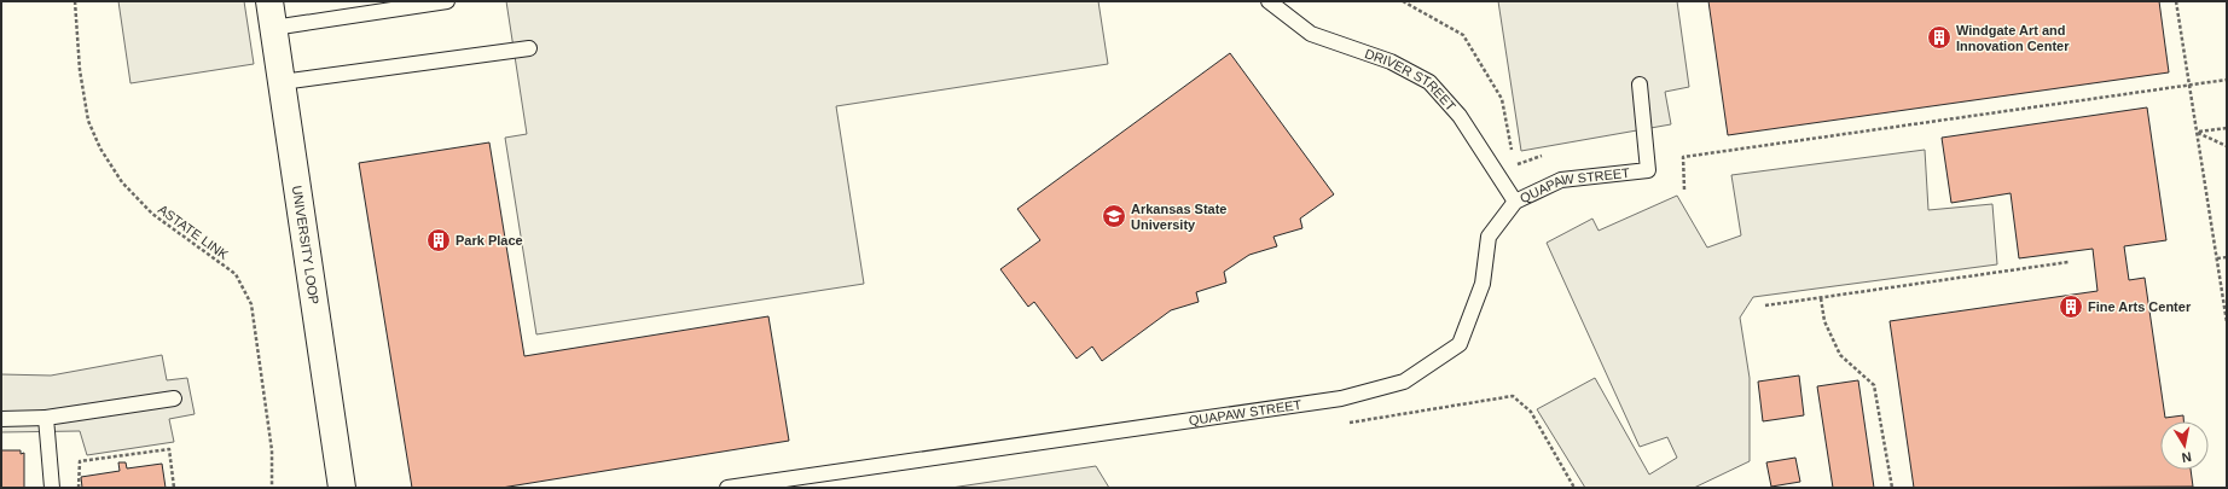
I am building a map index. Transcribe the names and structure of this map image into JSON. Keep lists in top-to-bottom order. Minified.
{"streets":{"street":["UNIVERSITY LOOP"],"lane":["DRIVER STREET","QUAPAW STREET"],"path":["ASTATE LINK"]},"crossings":[["DRIVER STREET","QUAPAW STREET"]],"places":{"building":["Windgate Art and Innovation Center","Park Place","Fine Arts Center"],"school or university":["Arkansas State University"]},"north":"bottom"}
